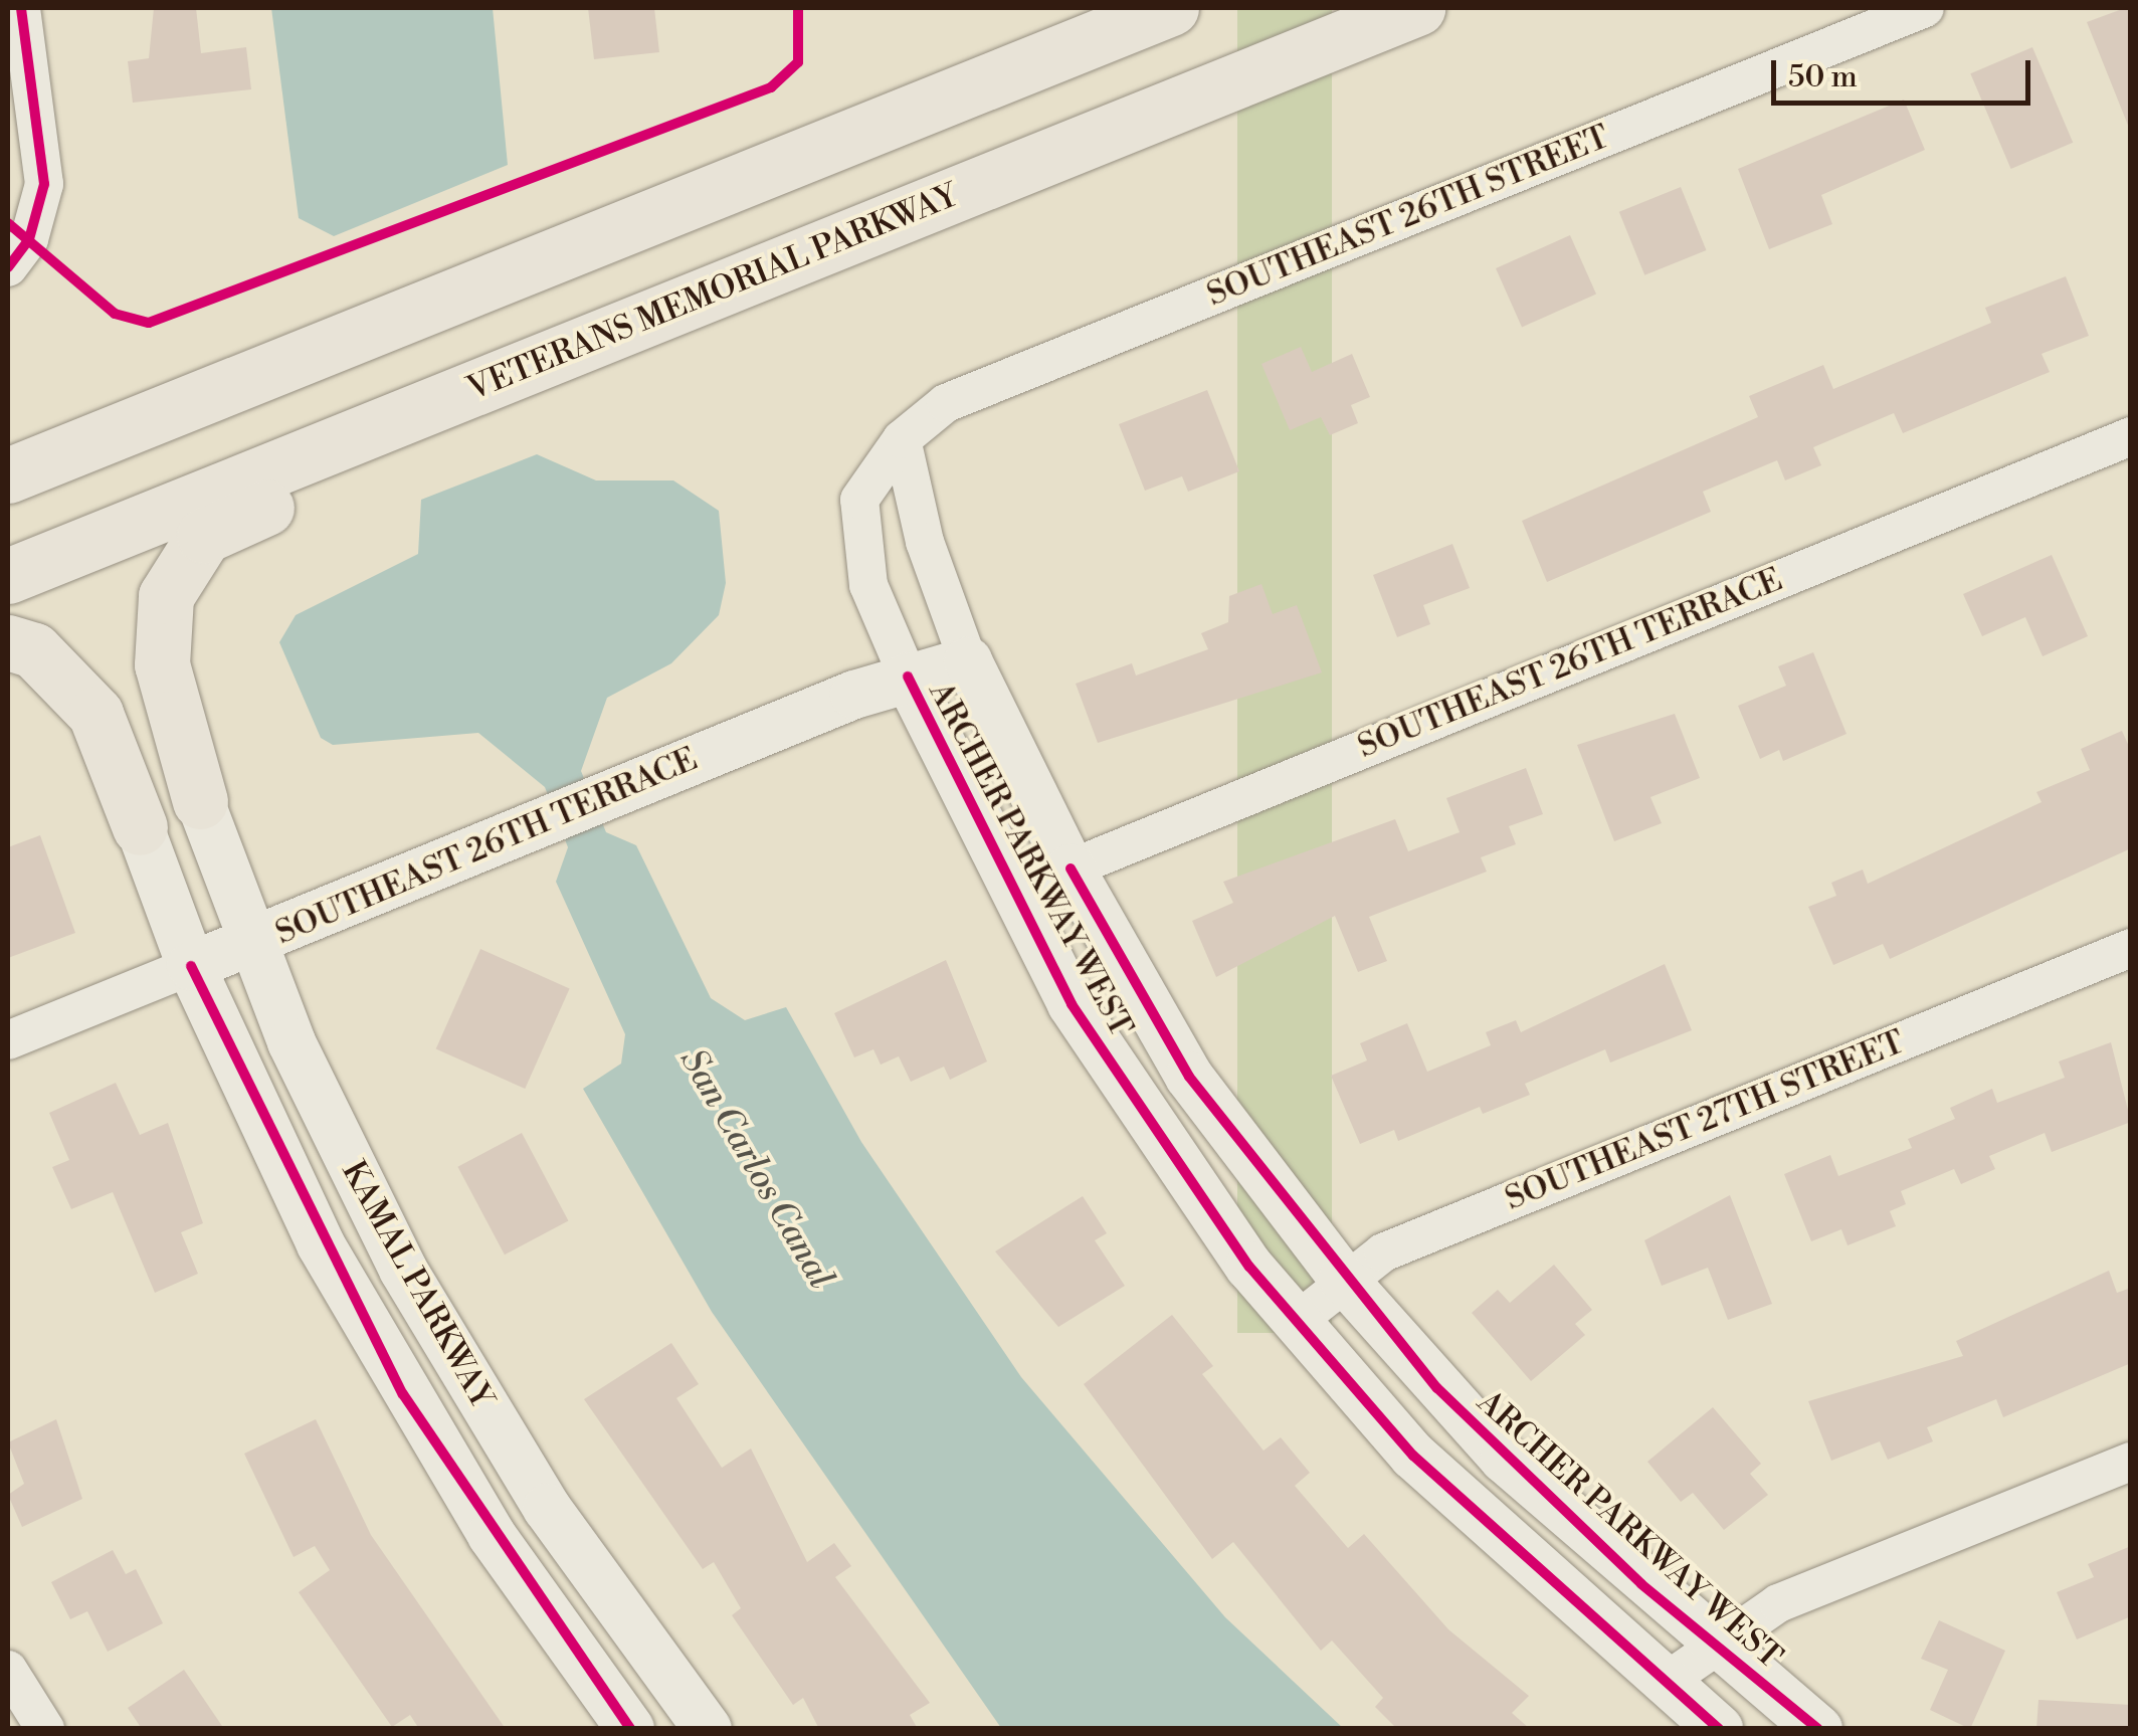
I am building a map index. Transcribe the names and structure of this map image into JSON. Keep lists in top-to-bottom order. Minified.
{"streets":{"highway":["VETERANS MEMORIAL PARKWAY"],"street":["SOUTHEAST 26TH STREET","SOUTHEAST 26TH TERRACE","ARCHER PARKWAY WEST","SOUTHEAST 27TH STREET","KAMAL PARKWAY"]},"crossings":[["SOUTHEAST 26TH STREET","ARCHER PARKWAY WEST"],["SOUTHEAST 26TH TERRACE","ARCHER PARKWAY WEST"],["SOUTHEAST 26TH TERRACE","KAMAL PARKWAY"],["ARCHER PARKWAY WEST","SOUTHEAST 27TH STREET"]],"water":["San Carlos Canal"],"scale_bar":"50 m"}
